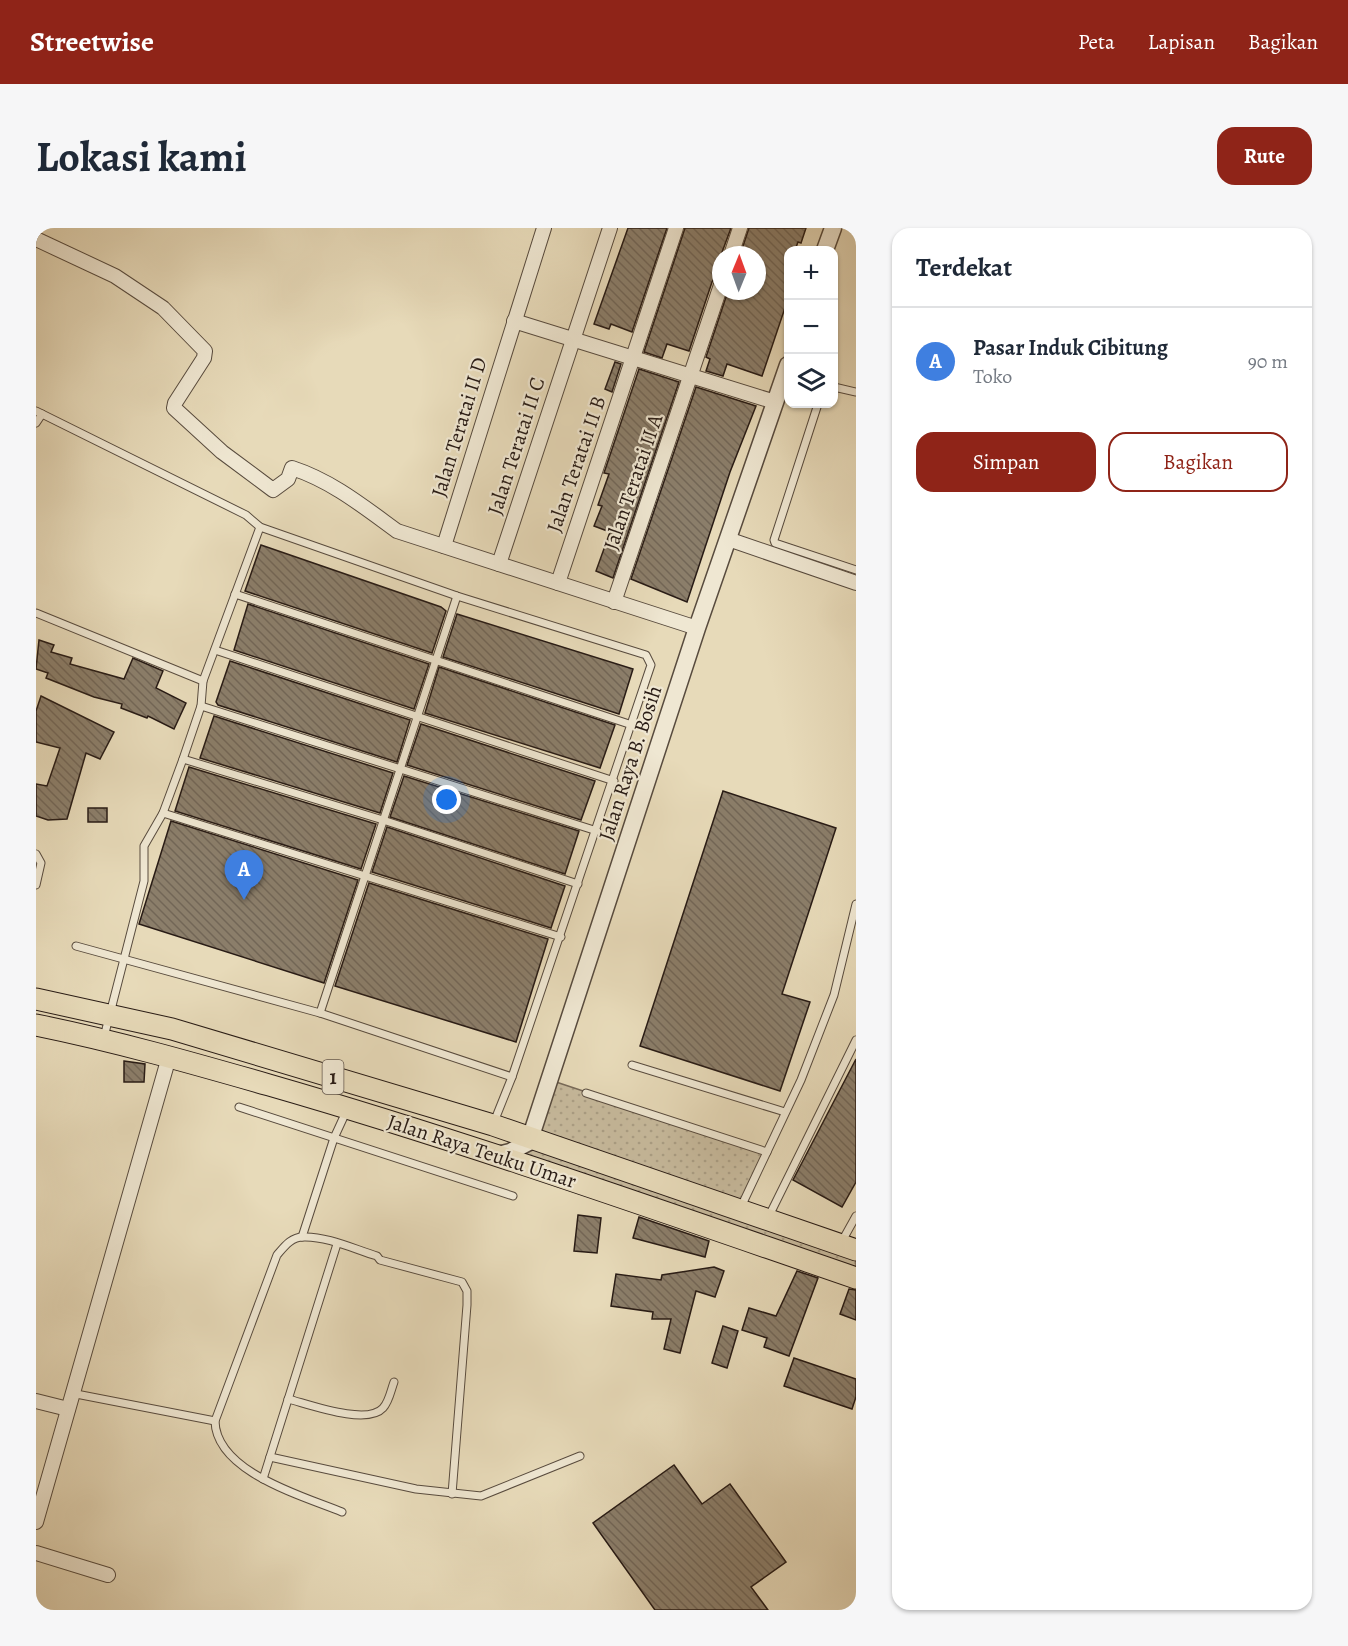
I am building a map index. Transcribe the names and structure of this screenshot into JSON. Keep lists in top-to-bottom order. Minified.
{"streets":{"highway":["1","Jalan Raya Teuku Umar"],"street":["Jalan Teratai II D","Jalan Teratai II C","Jalan Teratai II B","Jalan Teratai II A","Jalan Raya B. Bosih"]},"crossings":[["Jalan Raya B. Bosih","Jalan Raya Teuku Umar"],["1","Jalan Raya Teuku Umar"]],"north":"top","page":{"header":"Streetwise","nav":["Peta","Lapisan","Bagikan"],"buttons":["Rute",["Simpan","Bagikan"]],"title":"Lokasi kami","heading":"Terdekat","map_buttons":["+","−"],"list":[{"mark":"A","name":"Pasar Induk Cibitung","note":"Toko","value":"90 m"}],"pins":"A"}}
